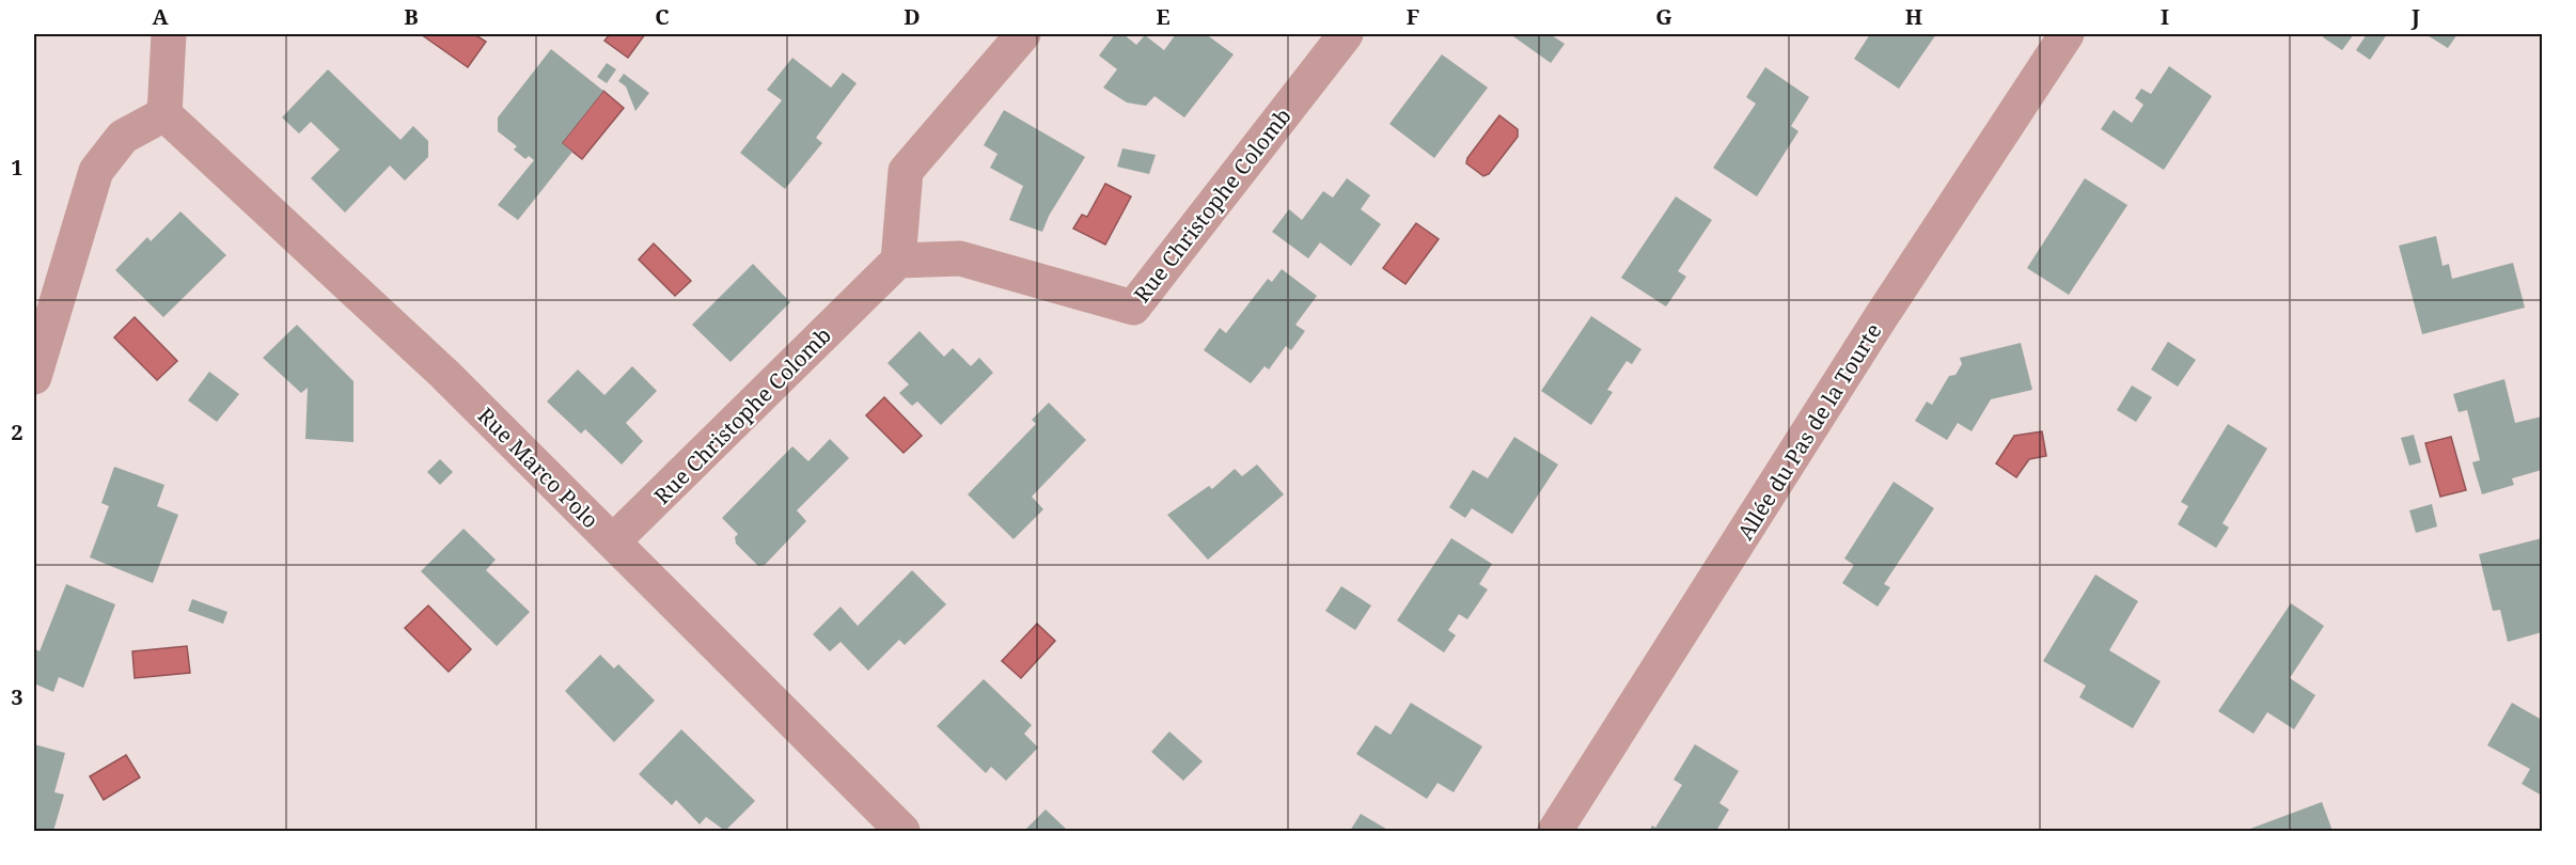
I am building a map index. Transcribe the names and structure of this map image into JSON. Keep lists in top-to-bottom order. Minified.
{"streets":{"street":["Rue Christophe Colomb","Allée du Pas de la Tourte","Rue Marco Polo"]},"crossings":[["Rue Christophe Colomb","Rue Marco Polo"]],"grid":{"columns":["A","B","C","D","E","F","G","H","I","J"],"rows":["1","2","3"]}}
